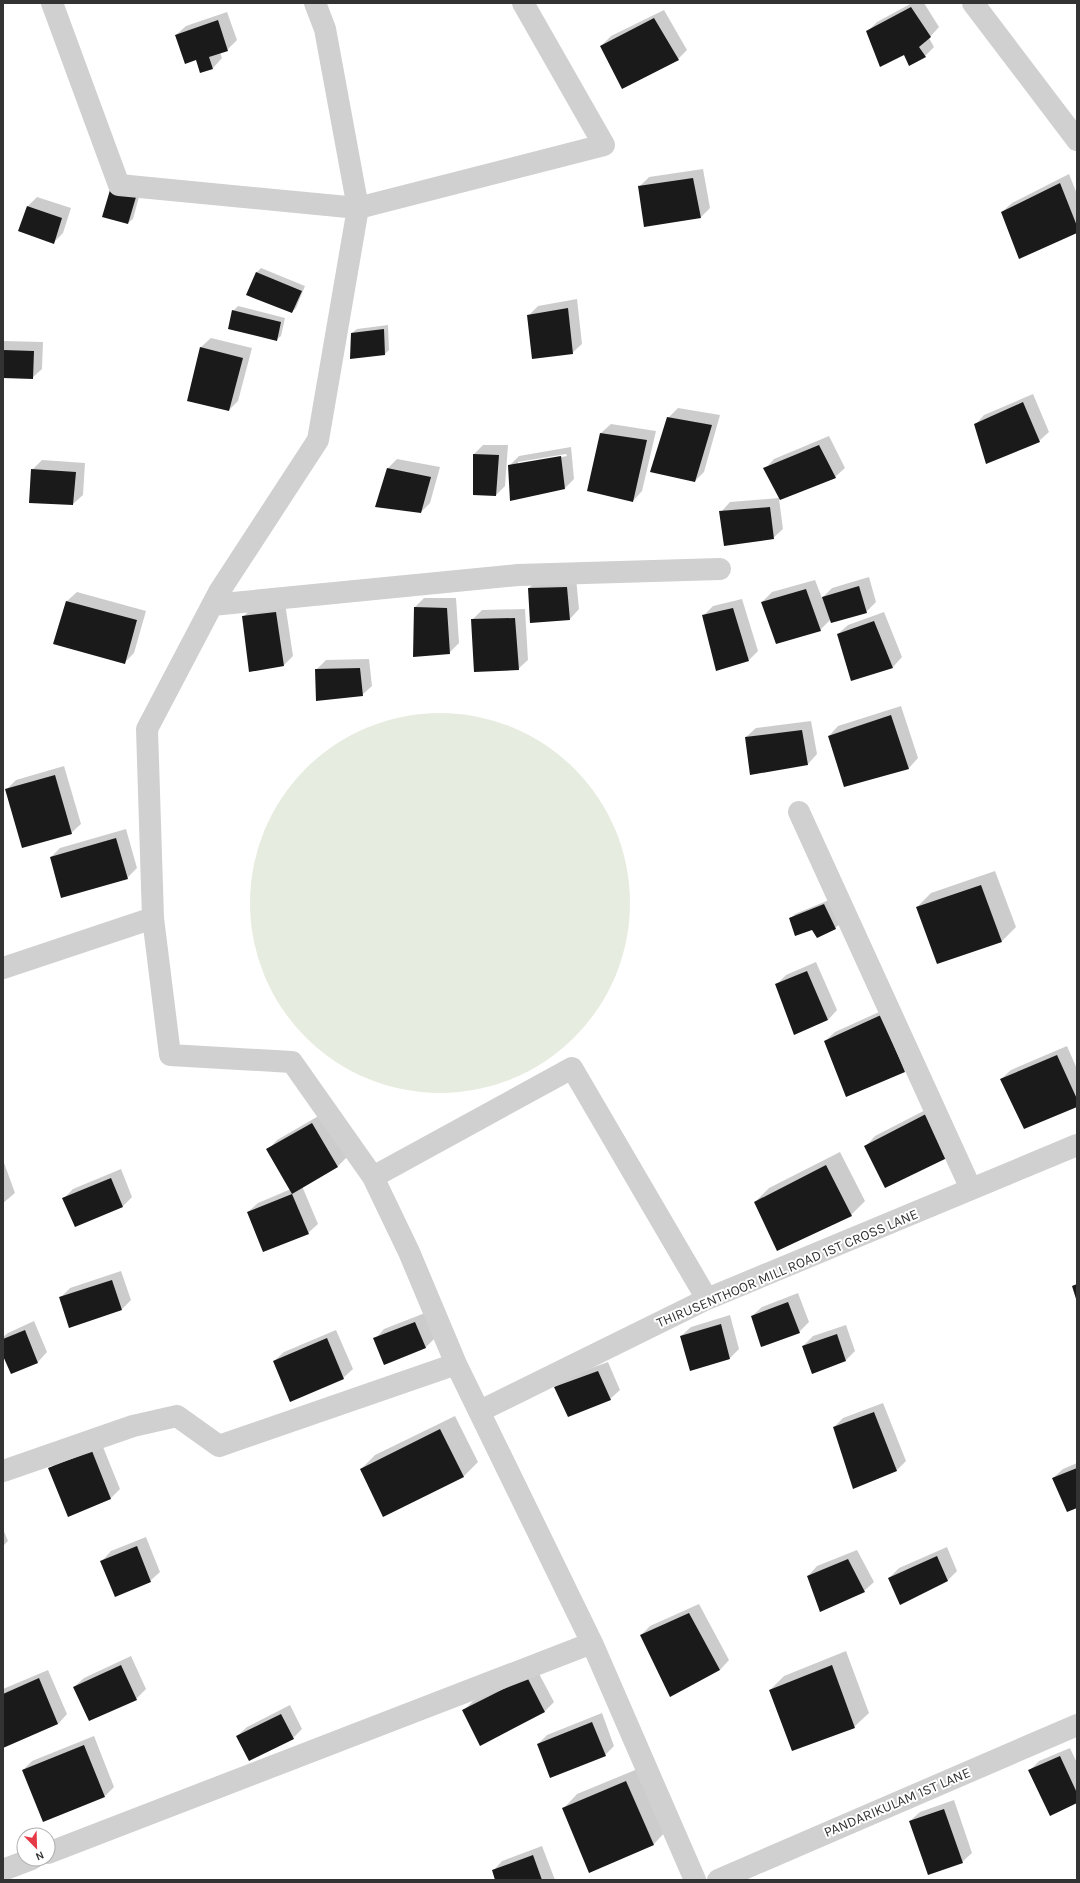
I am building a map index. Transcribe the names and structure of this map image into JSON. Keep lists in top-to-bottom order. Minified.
{"streets":{"street":["THIRUSENTHOOR MILL ROAD 1ST CROSS LANE","PANDARIKULAM 1ST LANE"]},"north":"bottom right"}
